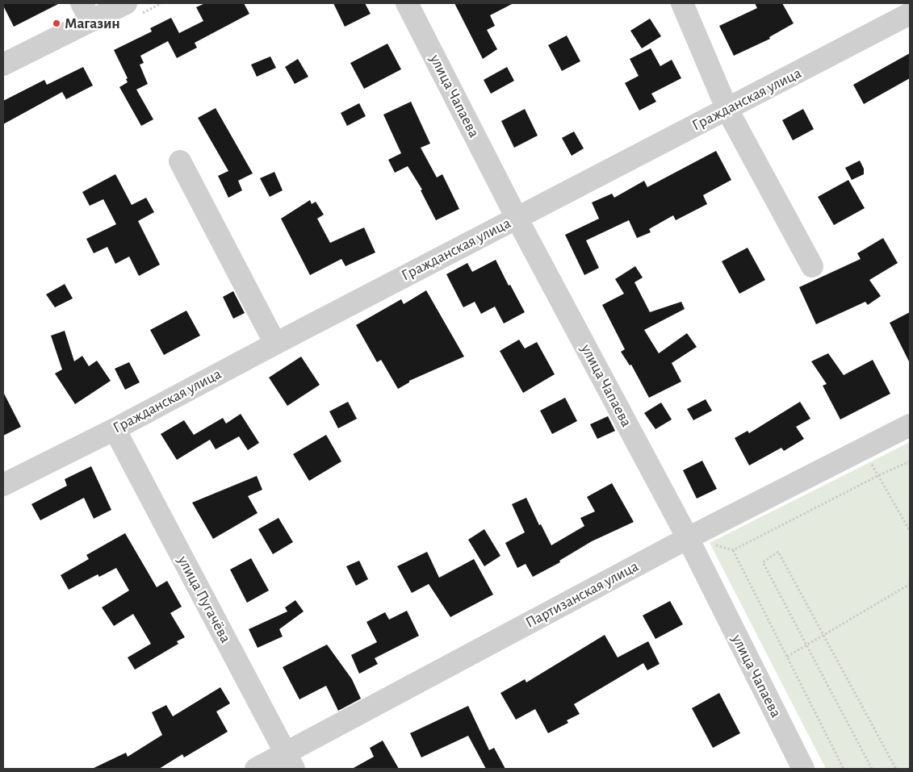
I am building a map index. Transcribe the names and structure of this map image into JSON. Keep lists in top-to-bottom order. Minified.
{"streets":{"street":["улица Чапаева","Гражданская улица","Партизанская улица","улица Пугачёва"]},"crossings":[["улица Чапаева","Гражданская улица"],["улица Чапаева","Партизанская улица"],["Гражданская улица","улица Пугачёва"],["Партизанская улица","улица Пугачёва"]],"places":["Магазин"]}
